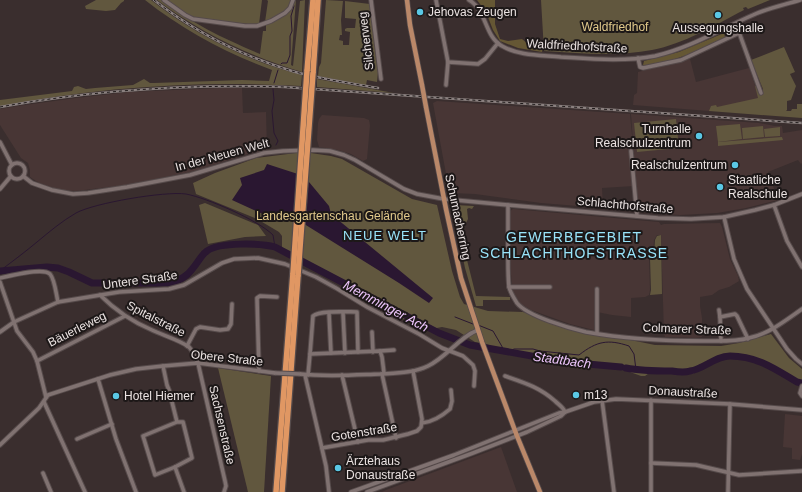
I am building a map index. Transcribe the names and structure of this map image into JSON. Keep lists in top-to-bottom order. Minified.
{"streets":{"main road":["Schumacherring"],"street":["Silcherweg","Waldfriedhofstraße","In der Neuen Welt","Schlachthofstraße","Untere Straße","Spitalstraße","Bäuerleweg","Colmarer Straße","Obere Straße","Donaustraße","Sachsenstraße","Gotenstraße"]},"crossings":[["In der Neuen Welt","Schlachthofstraße"],["In der Neuen Welt","Schumacherring"],["Schlachthofstraße","Schumacherring"],["Schumacherring","Obere Straße"],["Schumacherring","Donaustraße"],["Untere Straße","Spitalstraße"],["Untere Straße","Obere Straße"],["Spitalstraße","Bäuerleweg"],["Spitalstraße","Obere Straße"],["Spitalstraße","Sachsenstraße"],["Obere Straße","Sachsenstraße"]],"districts":["NEUE WELT","GEWERBEGEBIET SCHLACHTHOFSTRASSE"],"water":["Memminger Ach","Stadtbach"],"parks":["Waldfriedhof","Landesgartenschau Gelände"],"places":["Jehovas Zeugen","Aussegungshalle","Turnhalle Realschulzentrum","Realschulzentrum","Staatliche Realschule","m13","Hotel Hiemer","Ärztehaus Donaustraße"]}
